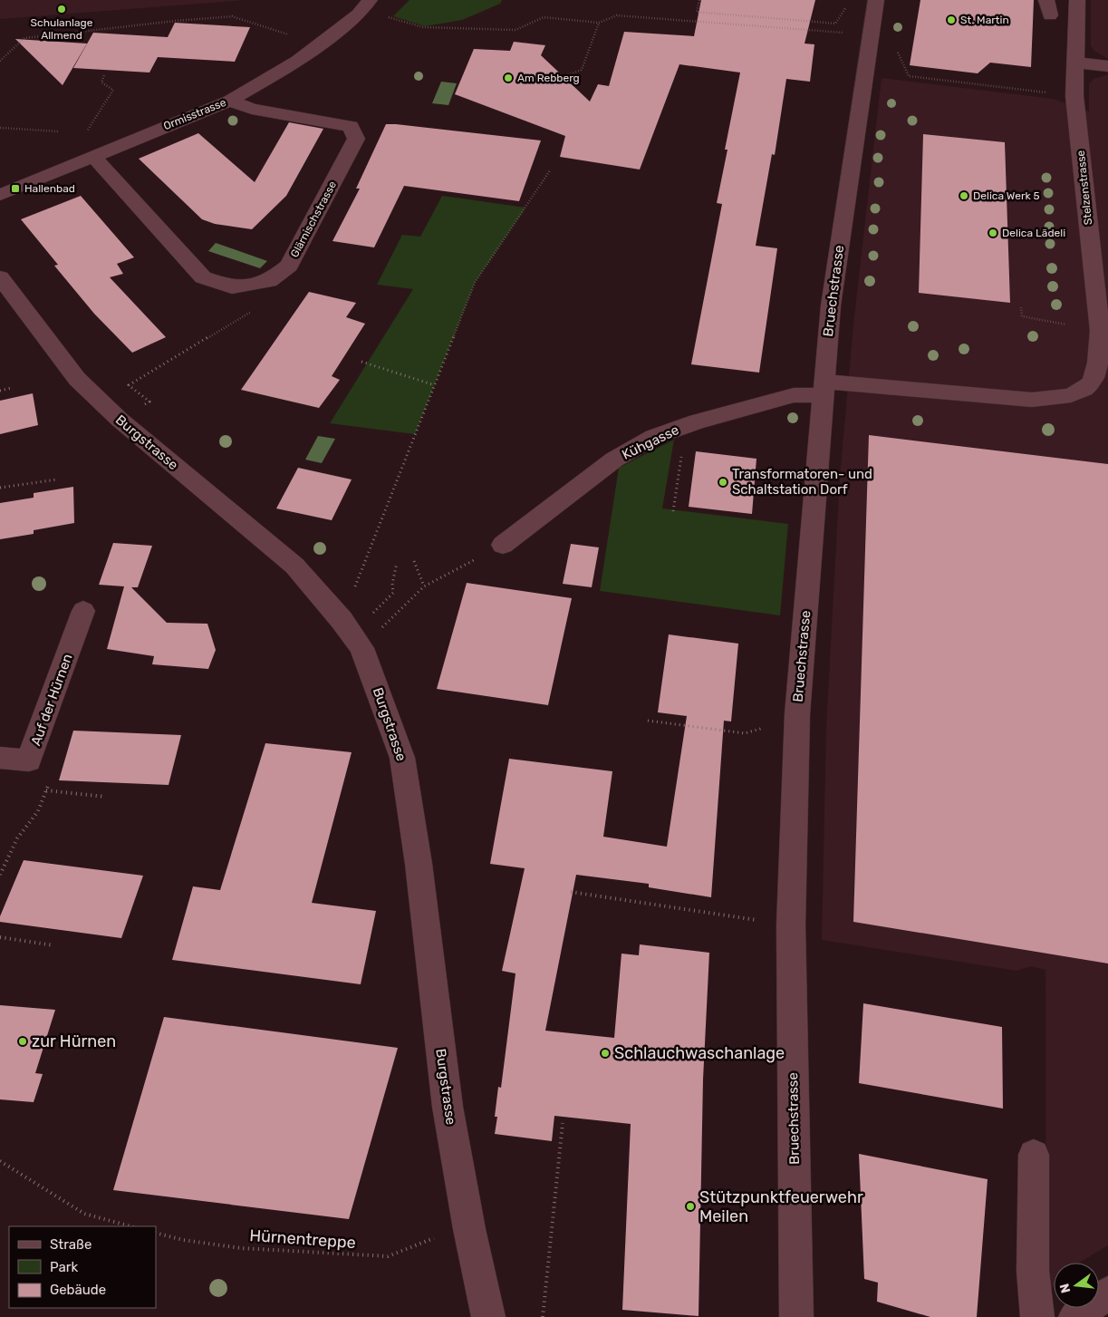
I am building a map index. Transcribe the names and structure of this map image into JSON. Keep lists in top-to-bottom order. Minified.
{"streets":{"street":["Ormisstrasse","Stelzenstrasse","Glärnischstrasse","Bruechstrasse","Burgstrasse","Kühgasse","Auf der Hürnen"],"path":["Hürnentreppe"]},"crossings":[["Ormisstrasse","Glärnischstrasse"],["Stelzenstrasse","Kühgasse"],["Bruechstrasse","Kühgasse"]],"places":{"other":["Schulanlage Allmend","St. Martin","Am Rebberg","Delica Werk 5","Delica Lädeli","Transformatoren- und Schaltstation Dorf","zur Hürnen","Schlauchwaschanlage","Stützpunktfeuerwehr Meilen"],"transit":["Hallenbad"]},"legend":["Straße","Park","Gebäude"],"north":"left"}
